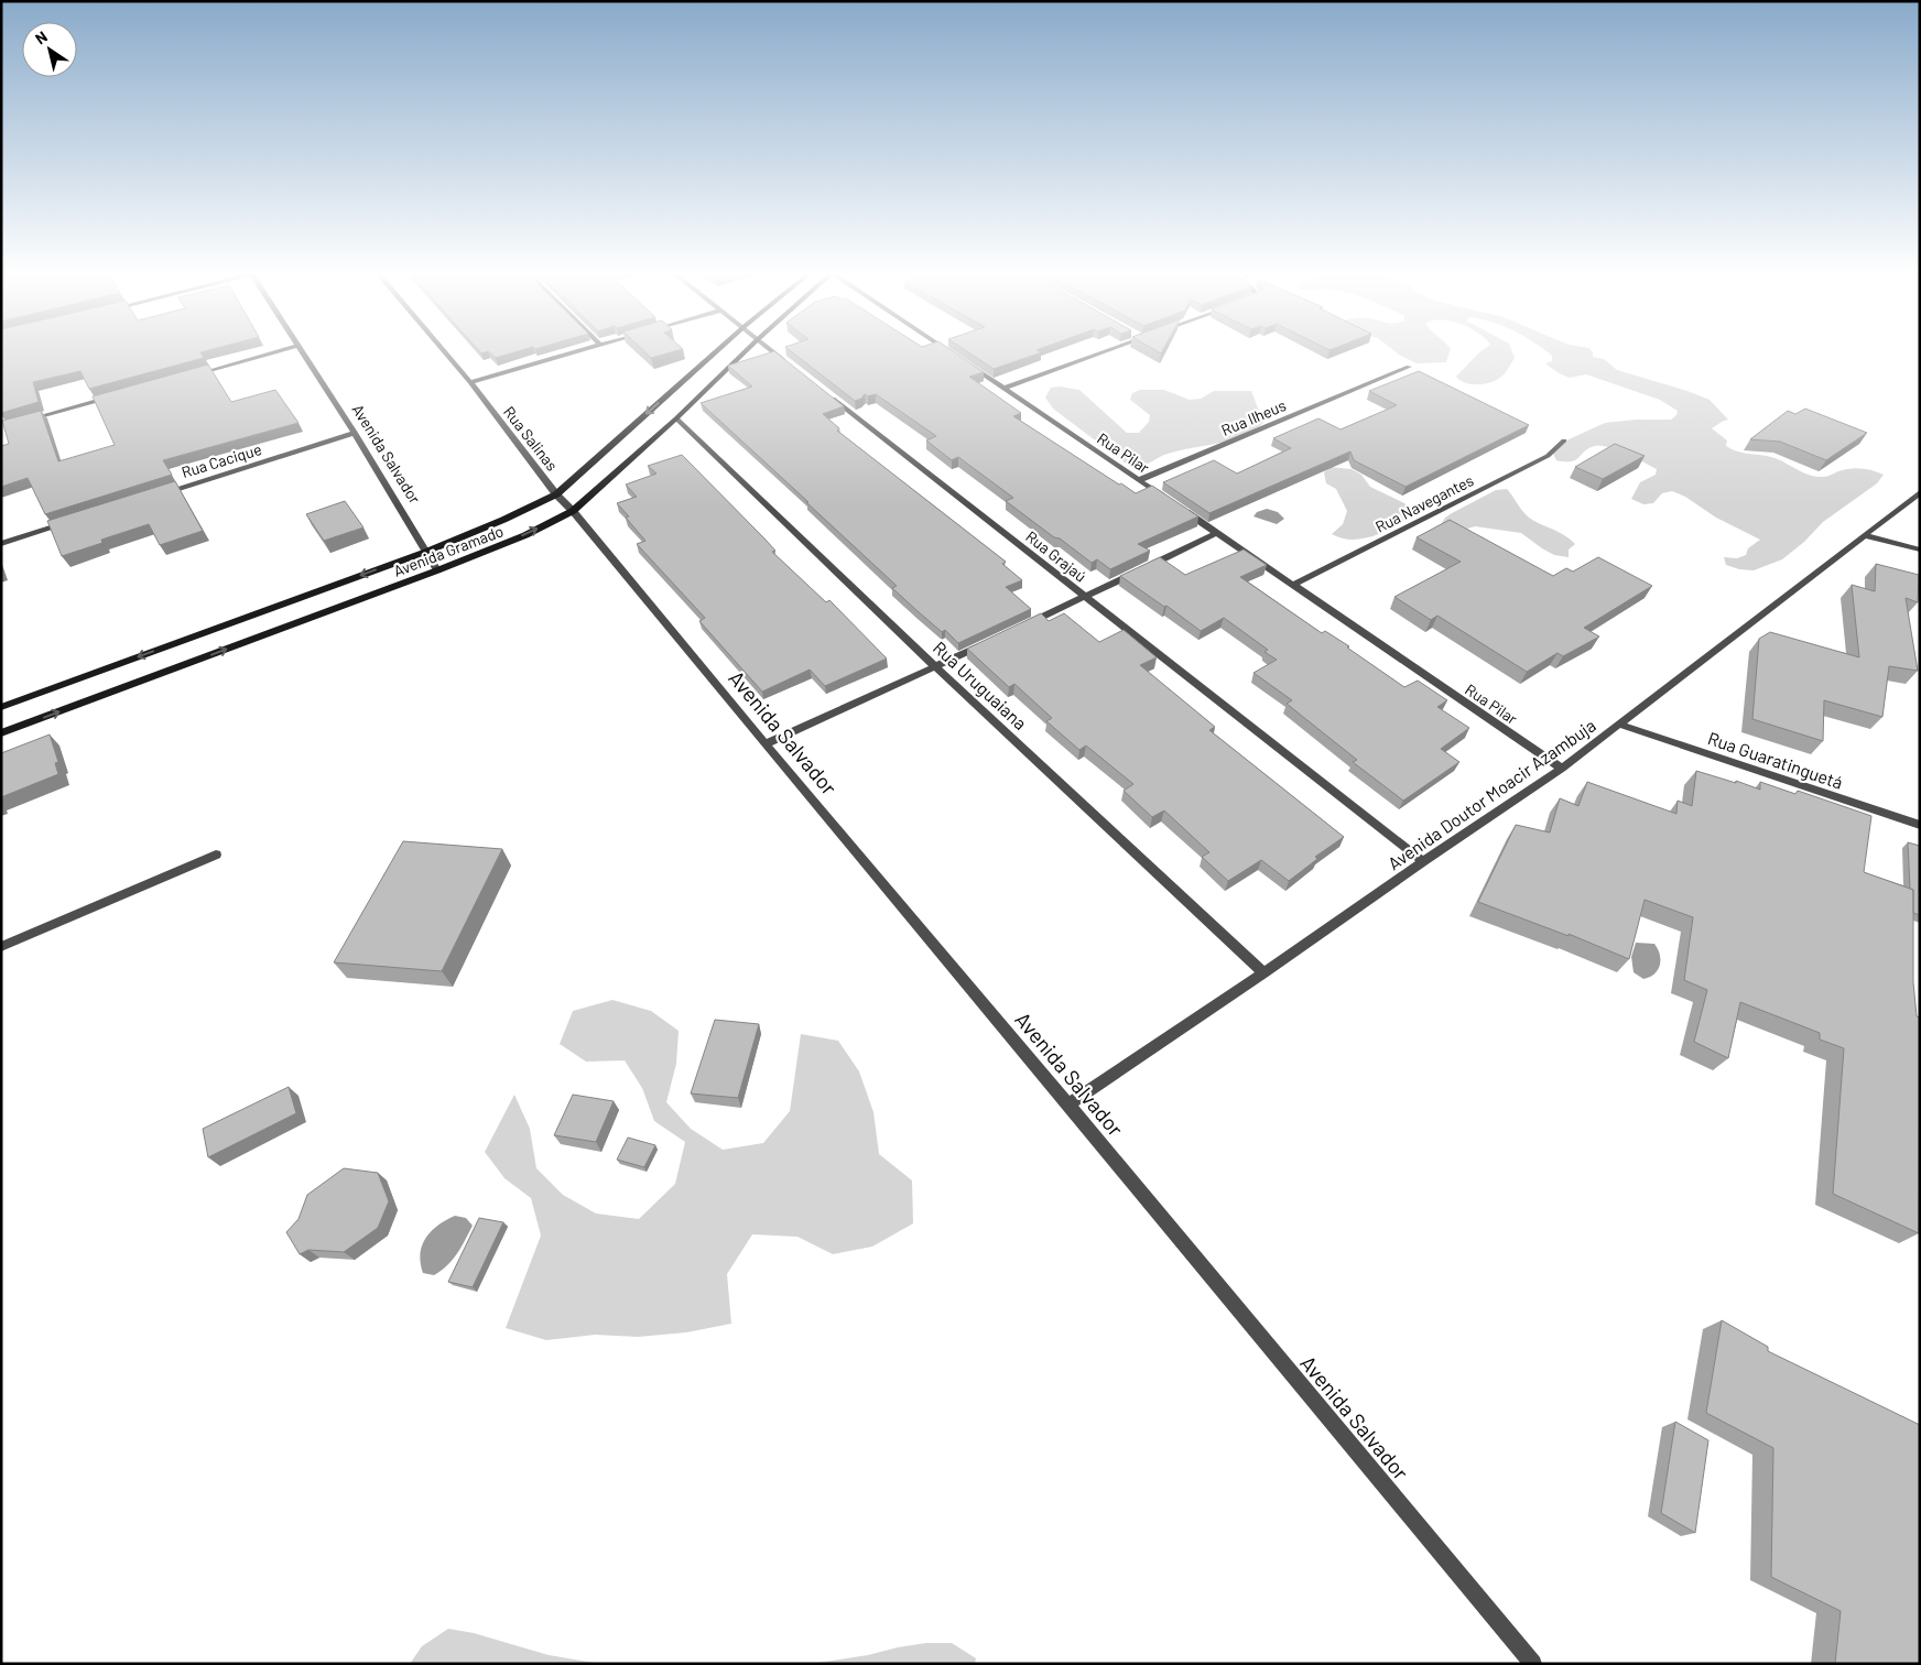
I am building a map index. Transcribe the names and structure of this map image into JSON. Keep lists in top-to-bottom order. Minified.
{"streets":{"street":["Rua Ilheus","Rua Salinas","Rua Pilar","Avenida Salvador","Rua Cacique","Rua Navegantes","Avenida Gramado","Rua Grajaú","Rua Uruguaiana","Rua Guaratinguetá","Avenida Doutor Moacir Azambuja"]},"crossings":[["Rua Ilheus","Rua Pilar"],["Rua Salinas","Avenida Salvador"],["Rua Salinas","Avenida Gramado"],["Rua Pilar","Rua Navegantes"],["Rua Pilar","Avenida Doutor Moacir Azambuja"],["Avenida Salvador","Rua Cacique"],["Avenida Salvador","Avenida Gramado"],["Avenida Salvador","Avenida Doutor Moacir Azambuja"],["Avenida Gramado","Rua Uruguaiana"],["Rua Grajaú","Avenida Doutor Moacir Azambuja"],["Rua Uruguaiana","Avenida Doutor Moacir Azambuja"],["Rua Guaratinguetá","Avenida Doutor Moacir Azambuja"]],"north":"top left"}
